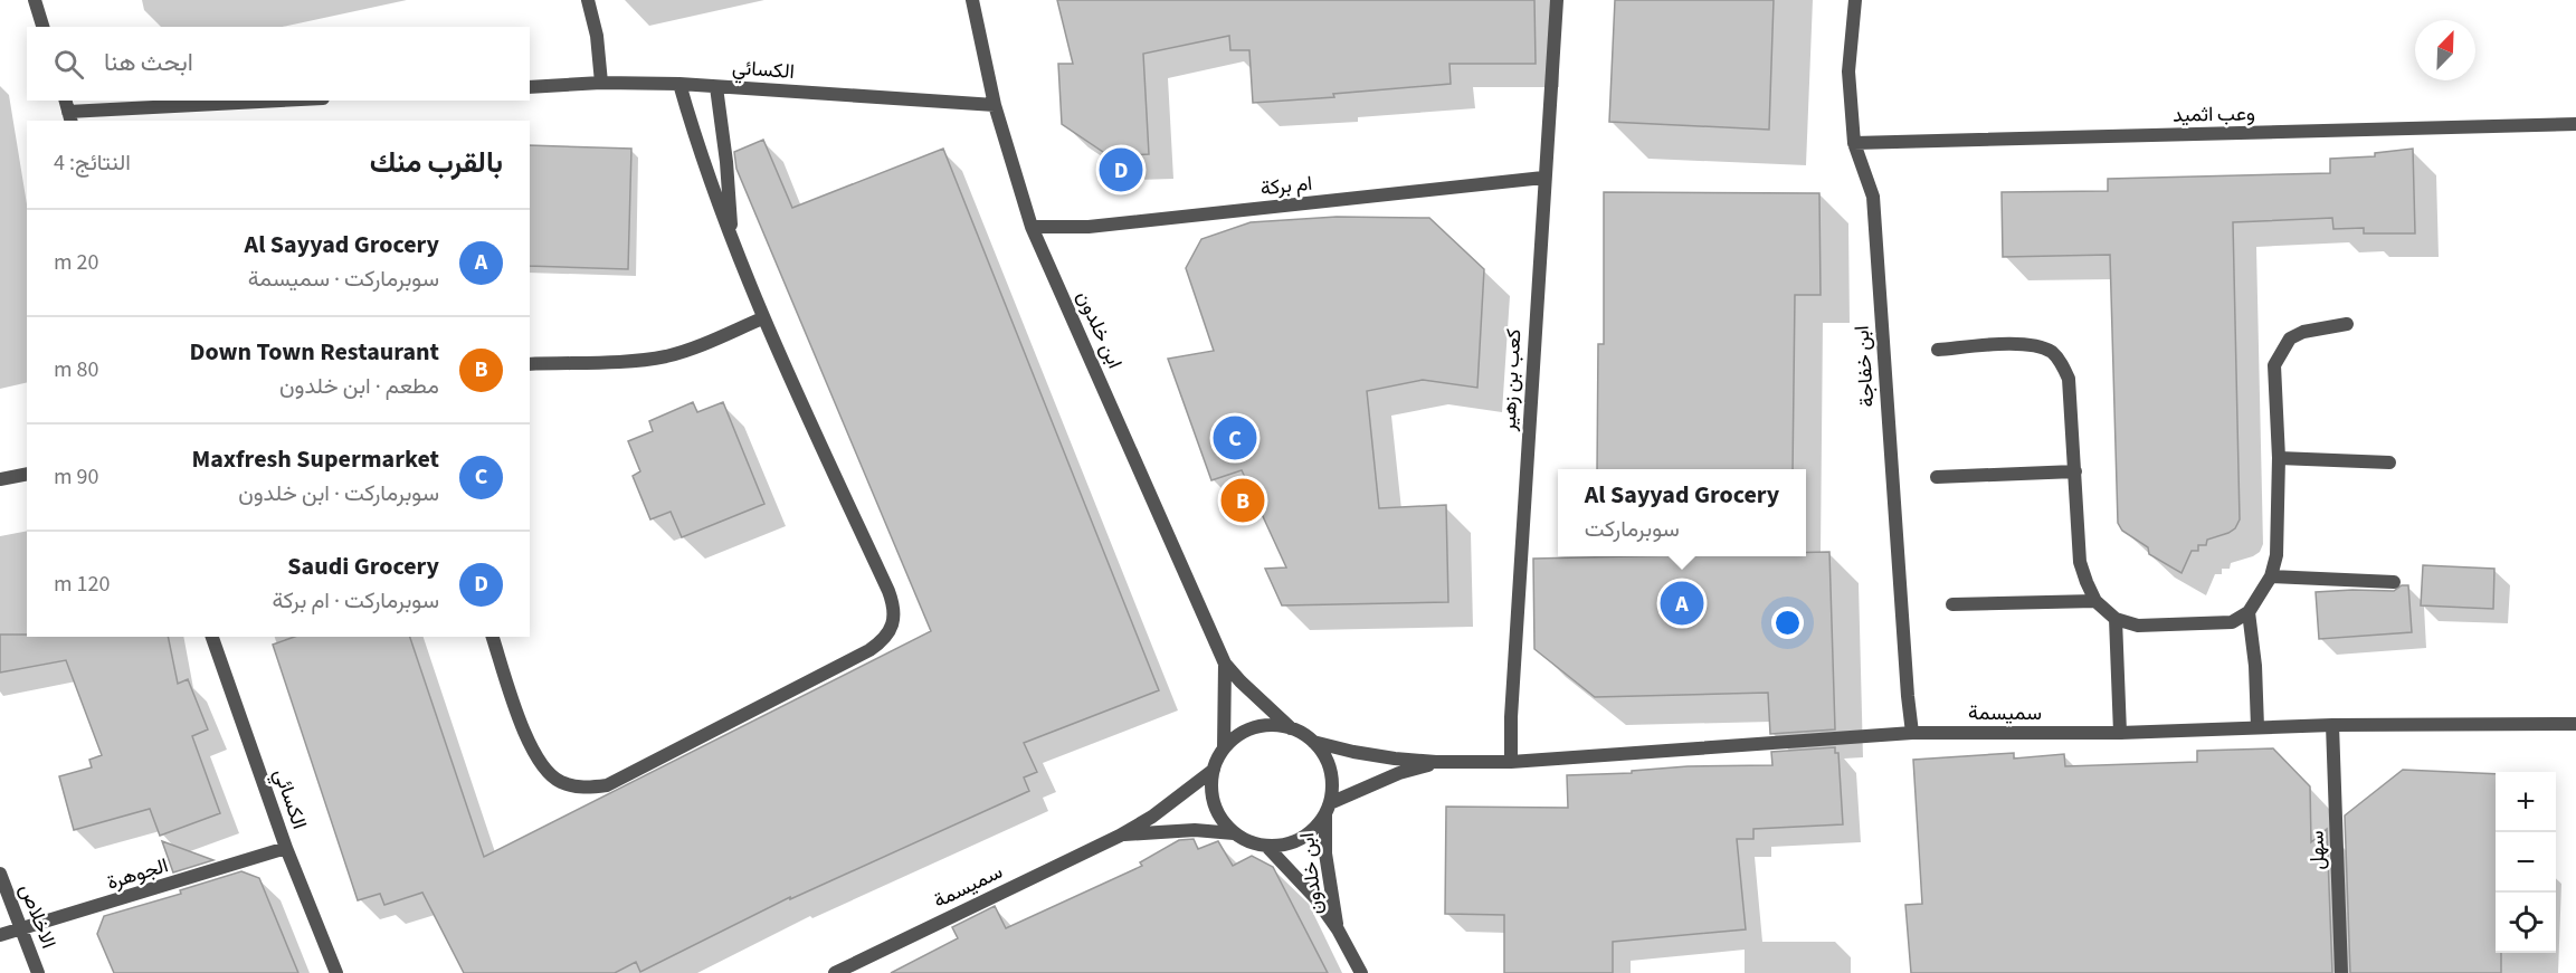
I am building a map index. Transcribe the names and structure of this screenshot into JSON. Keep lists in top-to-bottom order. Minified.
{"streets":{"street":["الكسائي","وعب اثميد","ام بركة","ابن خلدون","ابن خفاجة","كعب بن زهير","سميسمة","سهل","الجوهرة","الاخلاص"]},"crossings":[["الكسائي","ابن خلدون"],["الكسائي","الجوهرة"],["وعب اثميد","ابن خفاجة"],["ام بركة","ابن خلدون"],["ام بركة","كعب بن زهير"],["ابن خلدون","سميسمة"],["ابن خفاجة","سميسمة"],["كعب بن زهير","سميسمة"],["سميسمة","سهل"],["الجوهرة","الاخلاص"]],"north":"top right","page":{"search":"ابحث هنا","heading":["بالقرب منك","النتائج: 4"],"pins":["D","C","B","A"],"list":[{"mark":"A","name":"Al Sayyad Grocery","note":"سوبرماركت · سميسمة","value":"20 m"},{"mark":"B","name":"Down Town Restaurant","note":"مطعم · ابن خلدون","value":"80 m"},{"mark":"C","name":"Maxfresh Supermarket","note":"سوبرماركت · ابن خلدون","value":"90 m"},{"mark":"D","name":"Saudi Grocery","note":"سوبرماركت · ام بركة","value":"120 m"}],"popup":["Al Sayyad Grocery","سوبرماركت"],"map_buttons":["+","−"]}}
